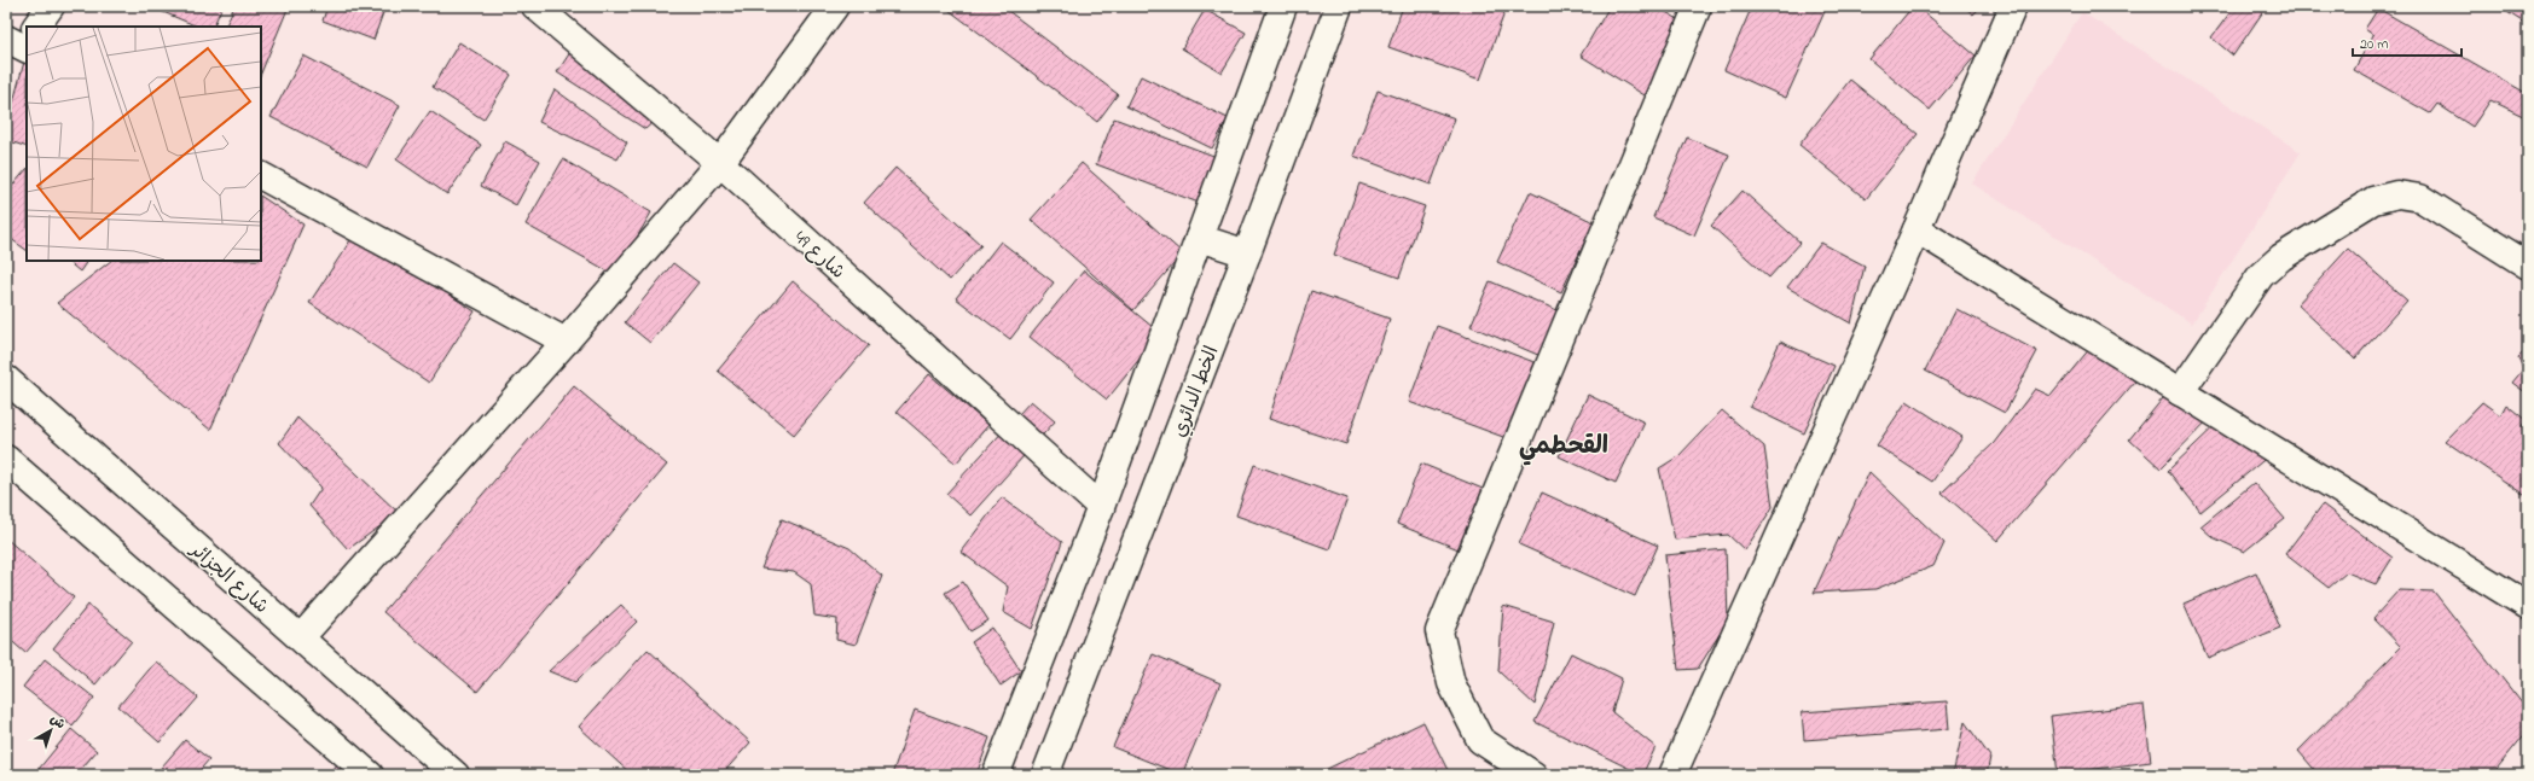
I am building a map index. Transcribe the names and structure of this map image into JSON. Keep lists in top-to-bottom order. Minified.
{"streets":{"street":["شارع 49","الخط الدائري","شارع الجزائر"]},"districts":["القحطمي"],"scale_bar":"20 m","north":"top right"}
